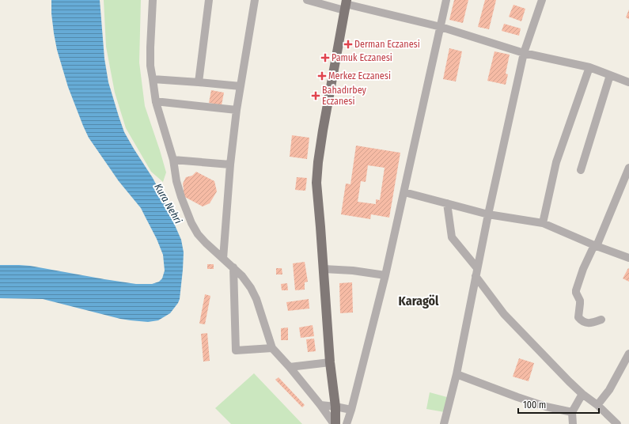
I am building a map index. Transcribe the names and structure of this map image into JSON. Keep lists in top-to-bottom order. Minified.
{"districts":["Karagöl"],"water":["Kura Nehri"],"places":{"health":["Derman Eczanesi","Pamuk Eczanesi","Merkez Eczanesi","Bahadırbey Eczanesi"]},"scale_bar":"100 m"}
